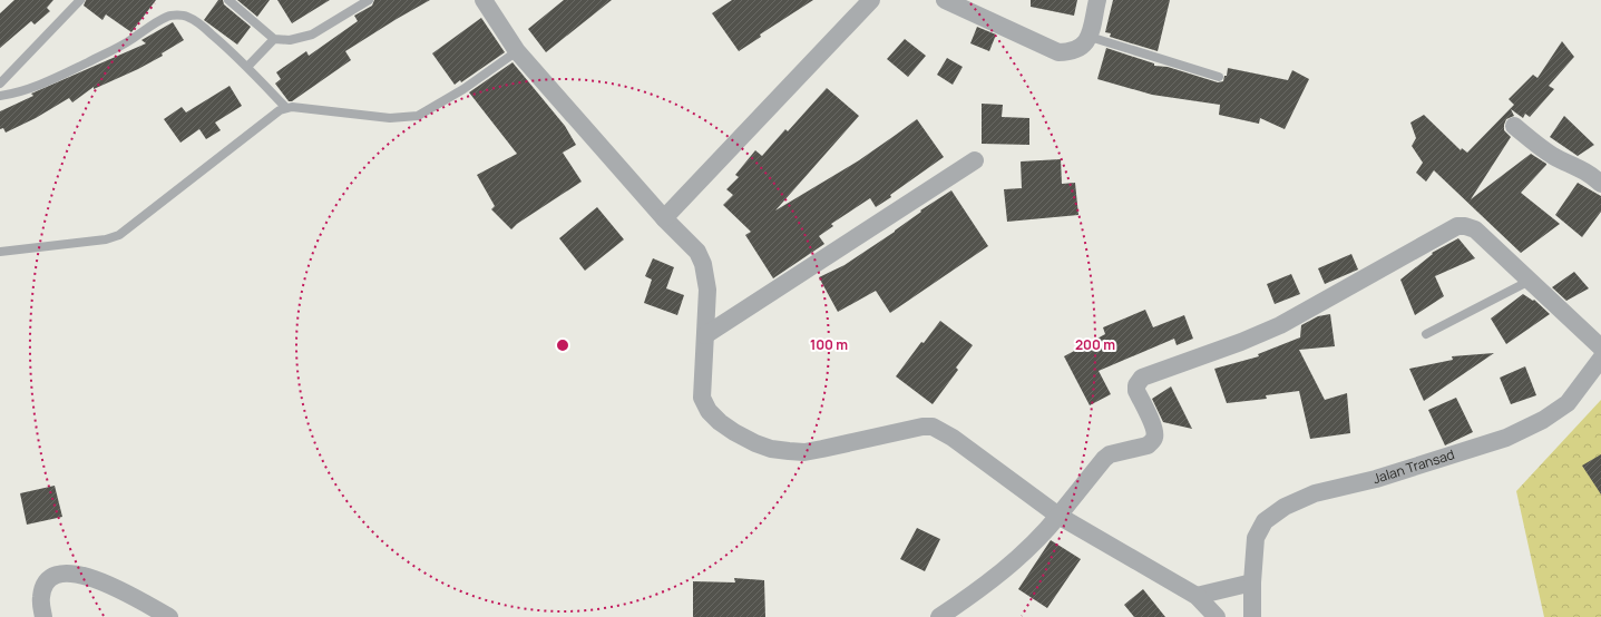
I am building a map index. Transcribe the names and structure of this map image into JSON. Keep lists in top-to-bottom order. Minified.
{"streets":{"street":["Jalan Transad"]},"rings":["100 m","200 m"]}
